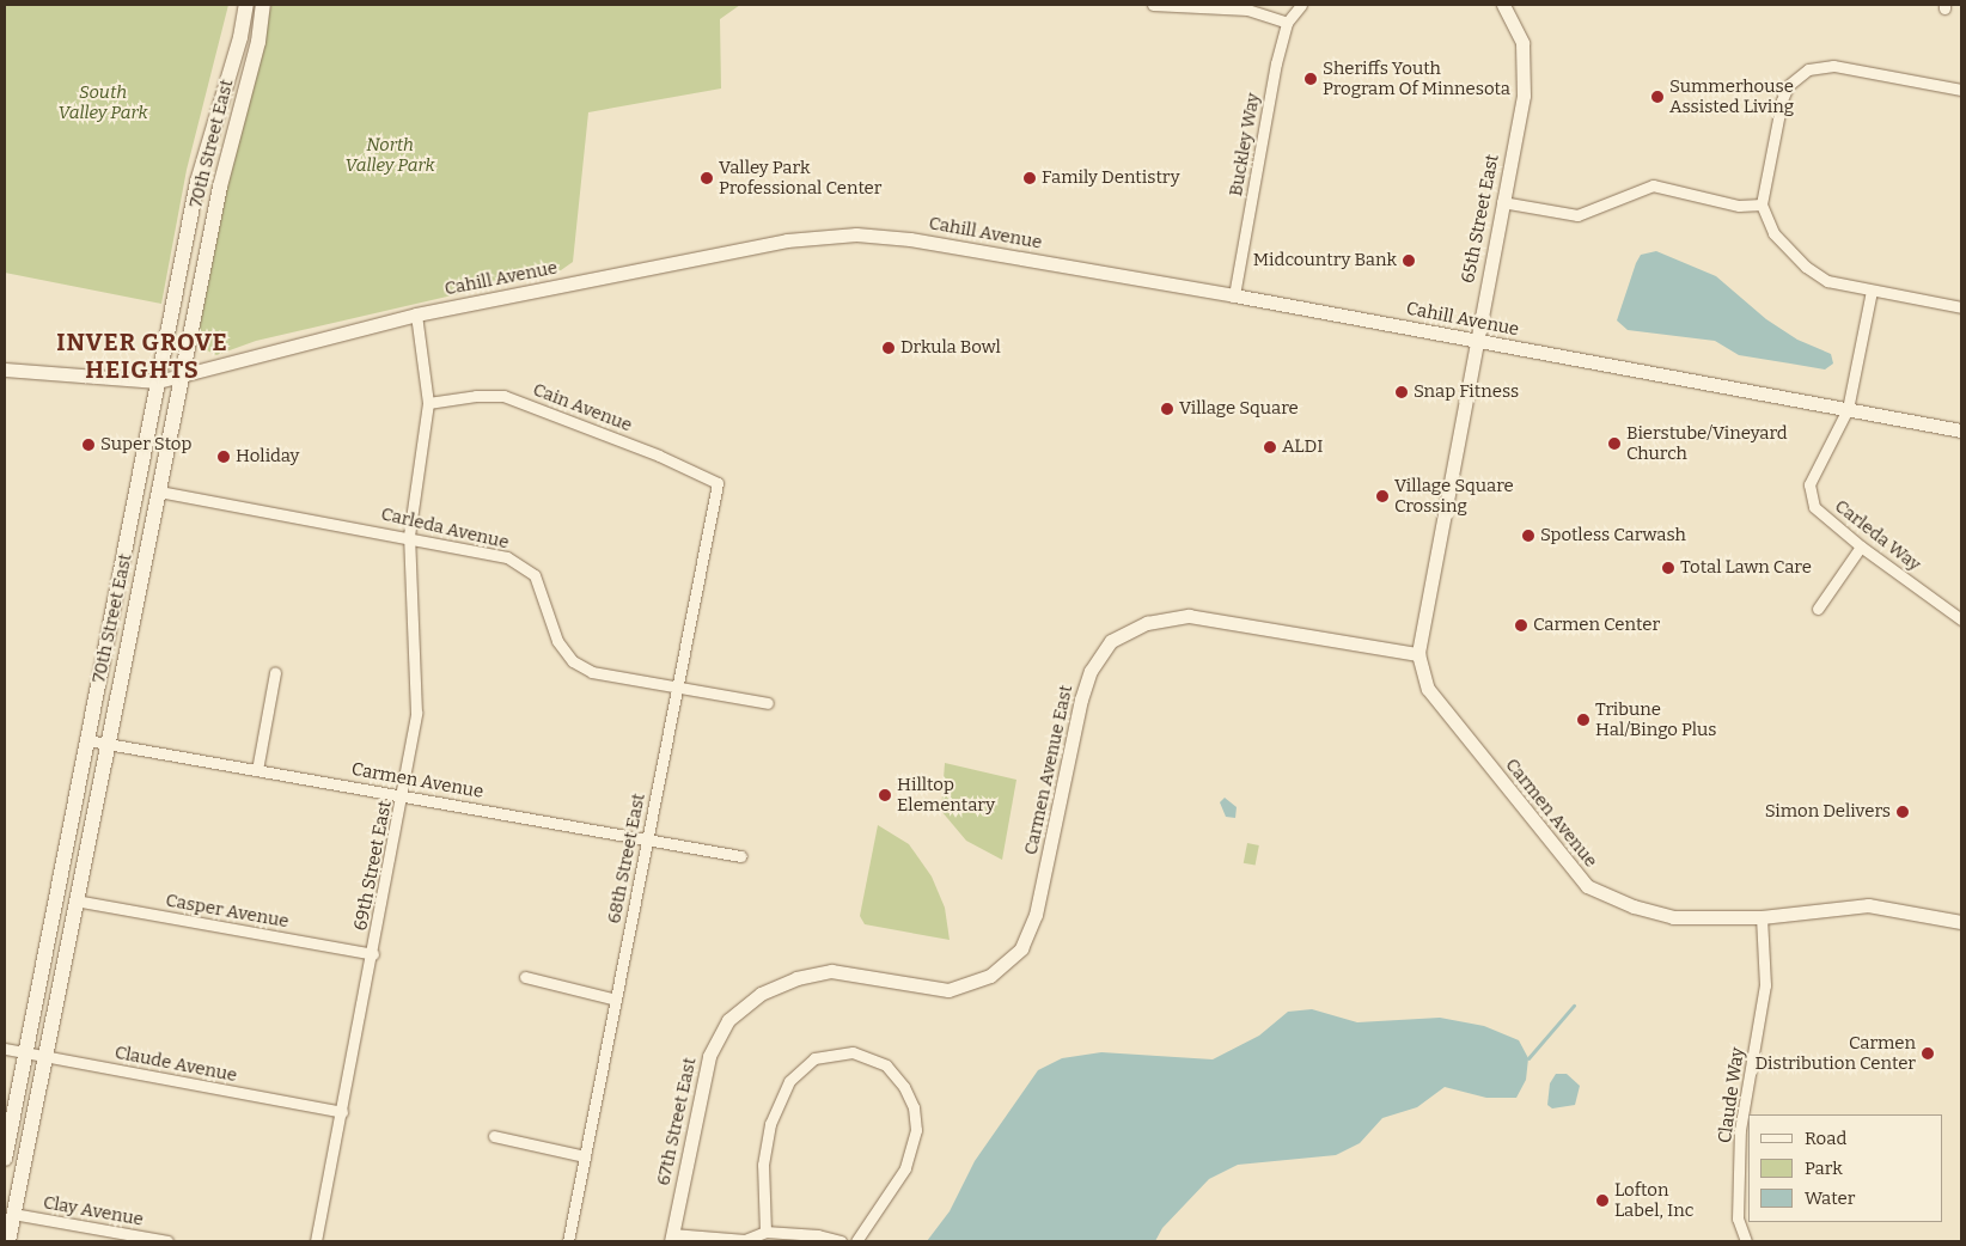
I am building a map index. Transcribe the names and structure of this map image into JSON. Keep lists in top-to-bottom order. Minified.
{"streets":{"main road":["70th Street East"],"street":["Buckley Way","65th Street East","Cahill Avenue","Cain Avenue","Carleda Avenue","Carleda Way","Carmen Avenue East","Carmen Avenue","68th Street East","69th Street East","Casper Avenue","Claude Avenue","Claude Way","67th Street East","Clay Avenue"]},"crossings":[["70th Street East","Cahill Avenue"],["70th Street East","Carleda Avenue"],["70th Street East","Carmen Avenue"],["70th Street East","Casper Avenue"],["70th Street East","Claude Avenue"],["70th Street East","Clay Avenue"],["Buckley Way","Cahill Avenue"],["65th Street East","Cahill Avenue"],["65th Street East","Carmen Avenue East"],["65th Street East","Carmen Avenue"],["Cahill Avenue","Carleda Way"],["Cahill Avenue","69th Street East"],["Cain Avenue","68th Street East"],["Cain Avenue","69th Street East"],["Carleda Avenue","68th Street East"],["Carleda Avenue","69th Street East"],["Carmen Avenue East","Carmen Avenue"],["Carmen Avenue East","67th Street East"],["Carmen Avenue","68th Street East"],["Carmen Avenue","69th Street East"],["Carmen Avenue","Claude Way"],["69th Street East","Casper Avenue"],["69th Street East","Claude Avenue"]],"districts":["INVER GROVE HEIGHTS"],"parks":["South Valley Park","North Valley Park"],"places":["Sheriffs Youth Program Of Minnesota","Summerhouse Assisted Living","Valley Park Professional Center","Family Dentistry","Midcountry Bank","Drkula Bowl","Snap Fitness","Village Square","Bierstube/Vineyard Church","Super Stop","ALDI","Holiday","Village Square Crossing","Spotless Carwash","Total Lawn Care","Carmen Center","Tribune Hal/Bingo Plus","Hilltop Elementary","Simon Delivers","Carmen Distribution Center","Lofton Label, Inc"],"legend":["Road","Park","Water"]}
